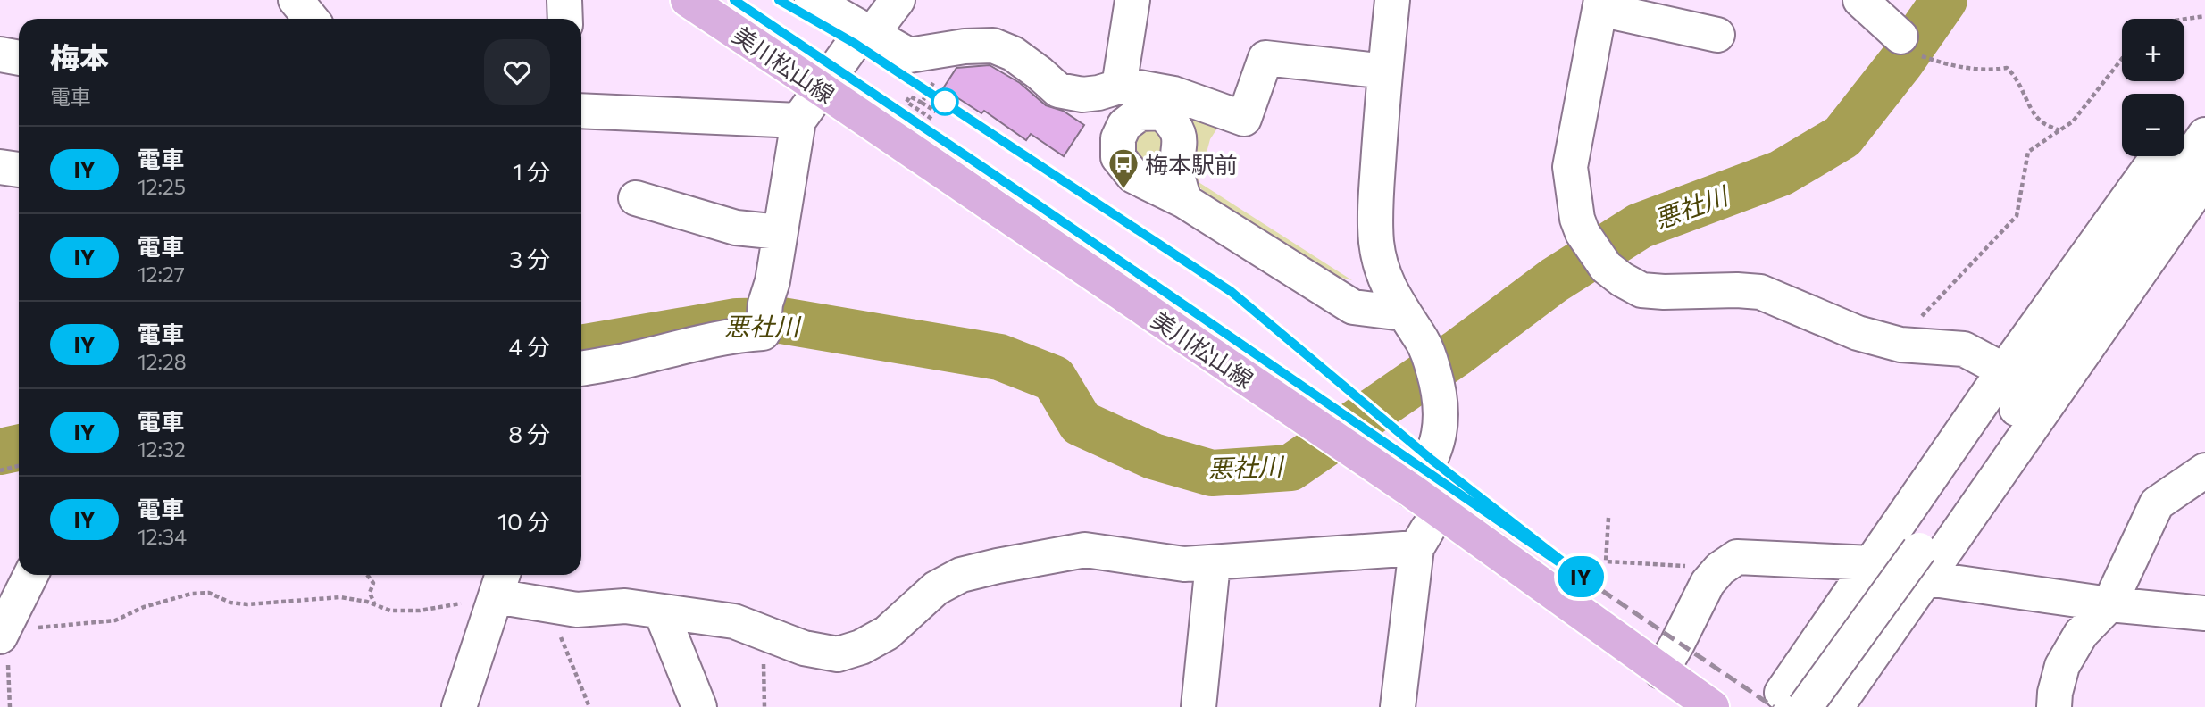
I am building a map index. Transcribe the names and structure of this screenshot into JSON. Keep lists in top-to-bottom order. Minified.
{"streets":{"main road":["美川松山線"]},"water":["悪社川"],"places":{"bus stop":["梅本駅前"]},"page":{"on_map":"IY","map_buttons":["+","−"],"heading":["梅本","電車"],"list":[{"mark":"IY","name":"電車","note":"12:25","value":"1 分"},{"mark":"IY","name":"電車","note":"12:27","value":"3 分"},{"mark":"IY","name":"電車","note":"12:28","value":"4 分"},{"mark":"IY","name":"電車","note":"12:32","value":"8 分"},{"mark":"IY","name":"電車","note":"12:34","value":"10 分"}]}}
